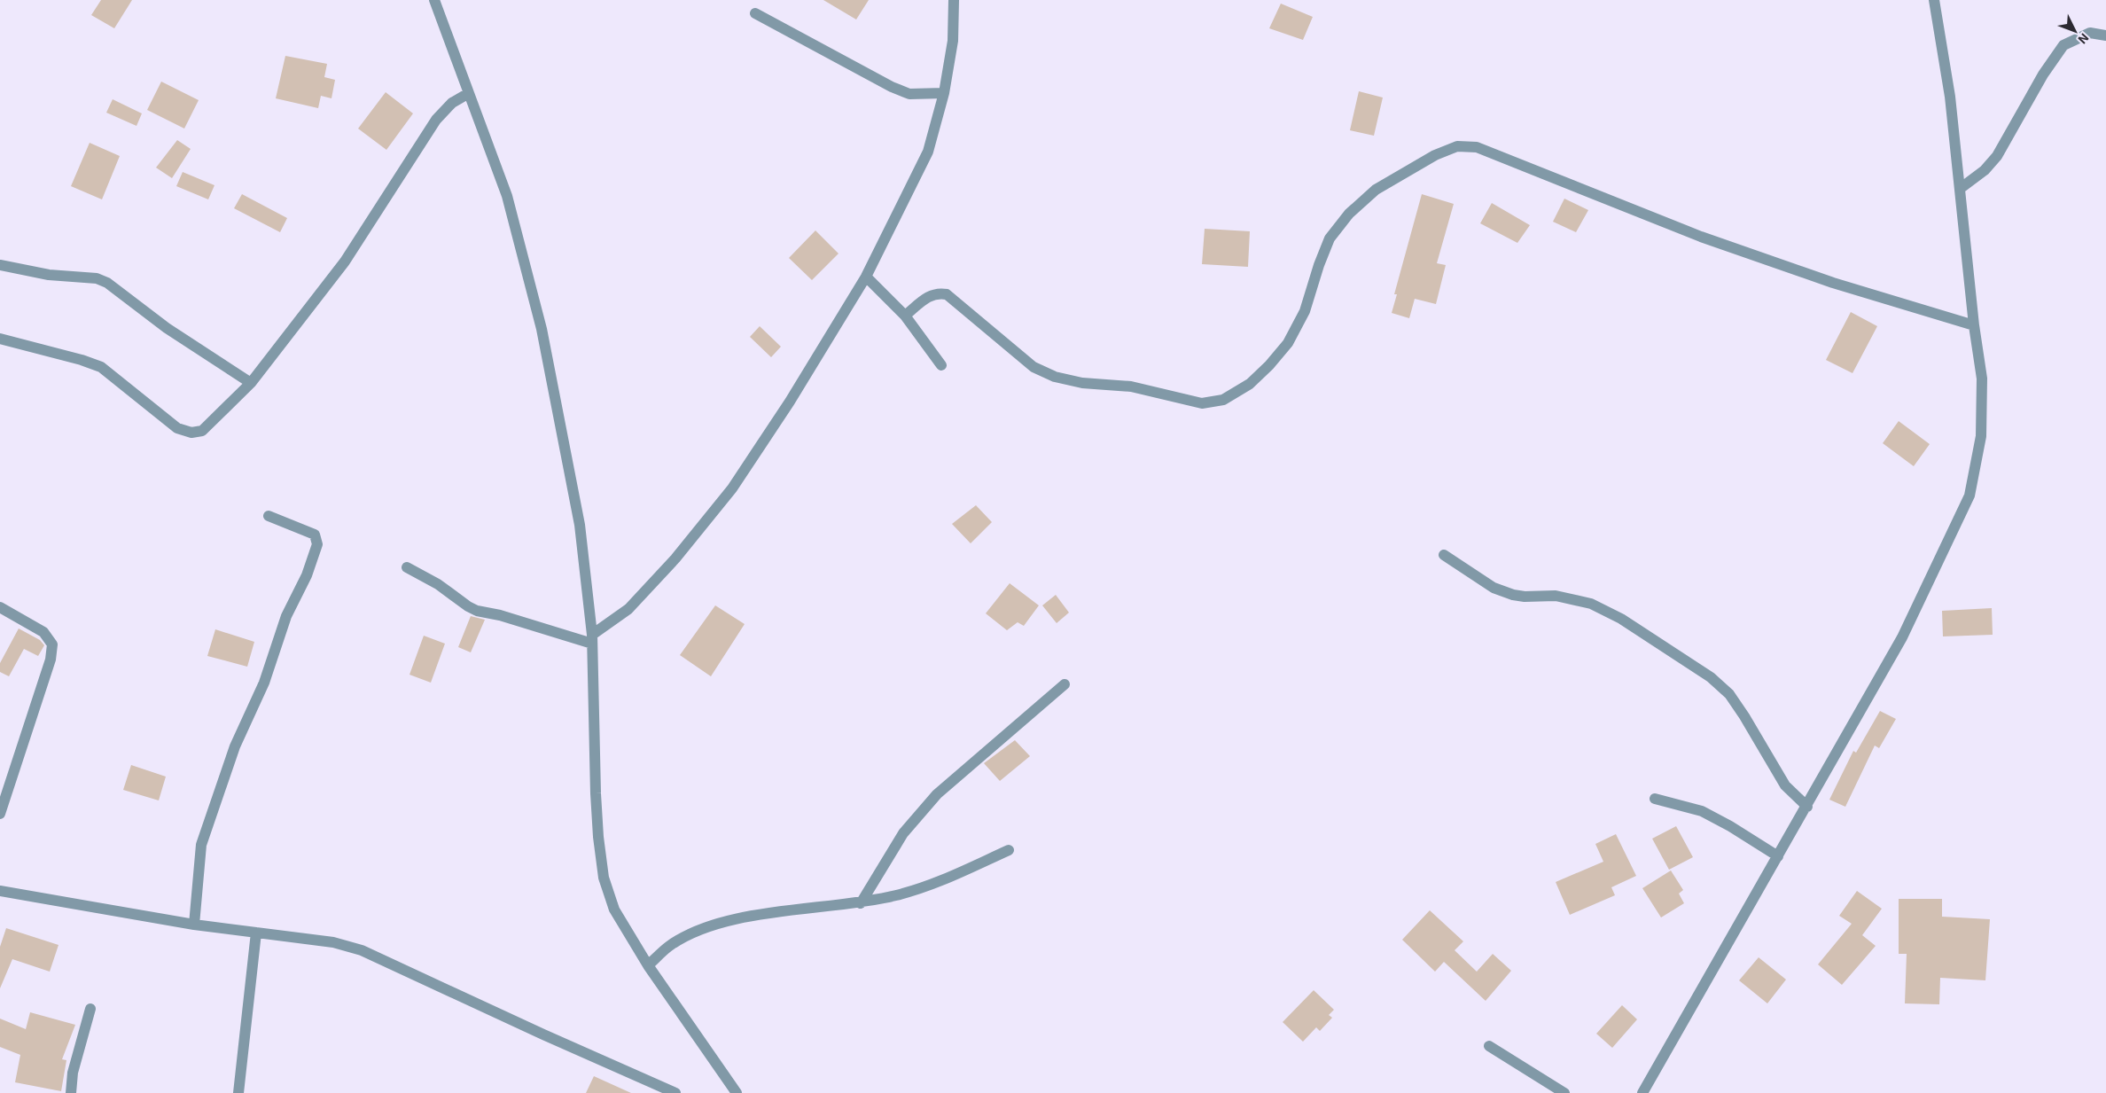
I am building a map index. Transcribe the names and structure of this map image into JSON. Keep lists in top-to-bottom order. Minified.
{"north":"bottom right"}
